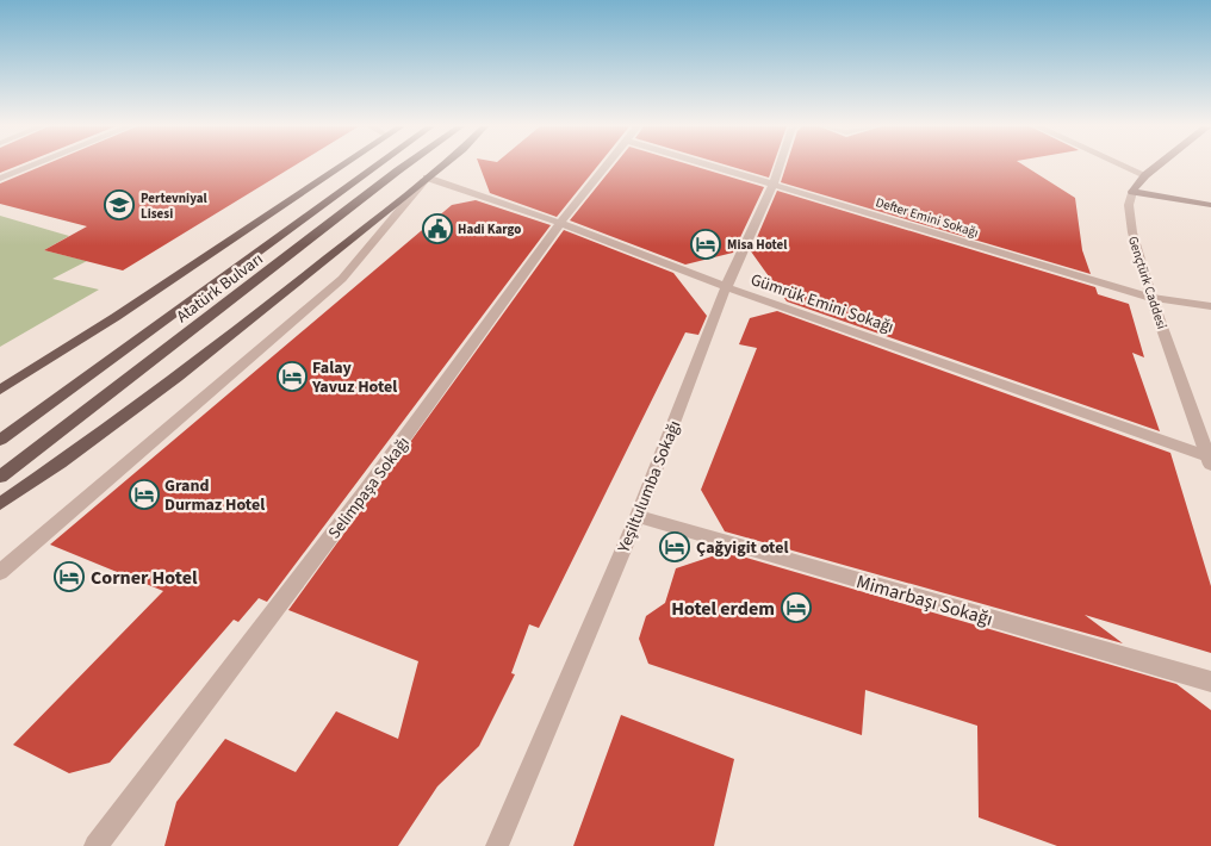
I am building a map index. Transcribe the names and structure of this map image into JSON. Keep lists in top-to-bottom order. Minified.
{"streets":{"main road":["Atatürk Bulvarı"],"street":["Defter Emini Sokağı","Gençtürk Caddesi","Gümrük Emini Sokağı","Yeşiltulumba Sokağı","Selimpaşa Sokağı","Mimarbaşı Sokağı"]},"crossings":[["Defter Emini Sokağı","Gençtürk Caddesi"],["Defter Emini Sokağı","Yeşiltulumba Sokağı"],["Gençtürk Caddesi","Gümrük Emini Sokağı"],["Gümrük Emini Sokağı","Yeşiltulumba Sokağı"],["Gümrük Emini Sokağı","Selimpaşa Sokağı"],["Yeşiltulumba Sokağı","Mimarbaşı Sokağı"]],"places":{"school or university":["Pertevniyal Lisesi"],"public building":["Hadi Kargo"],"hotel":["Misa Hotel","Falay Yavuz Hotel","Grand Durmaz Hotel","Çağyigit otel","Corner Hotel","Hotel erdem"]}}
